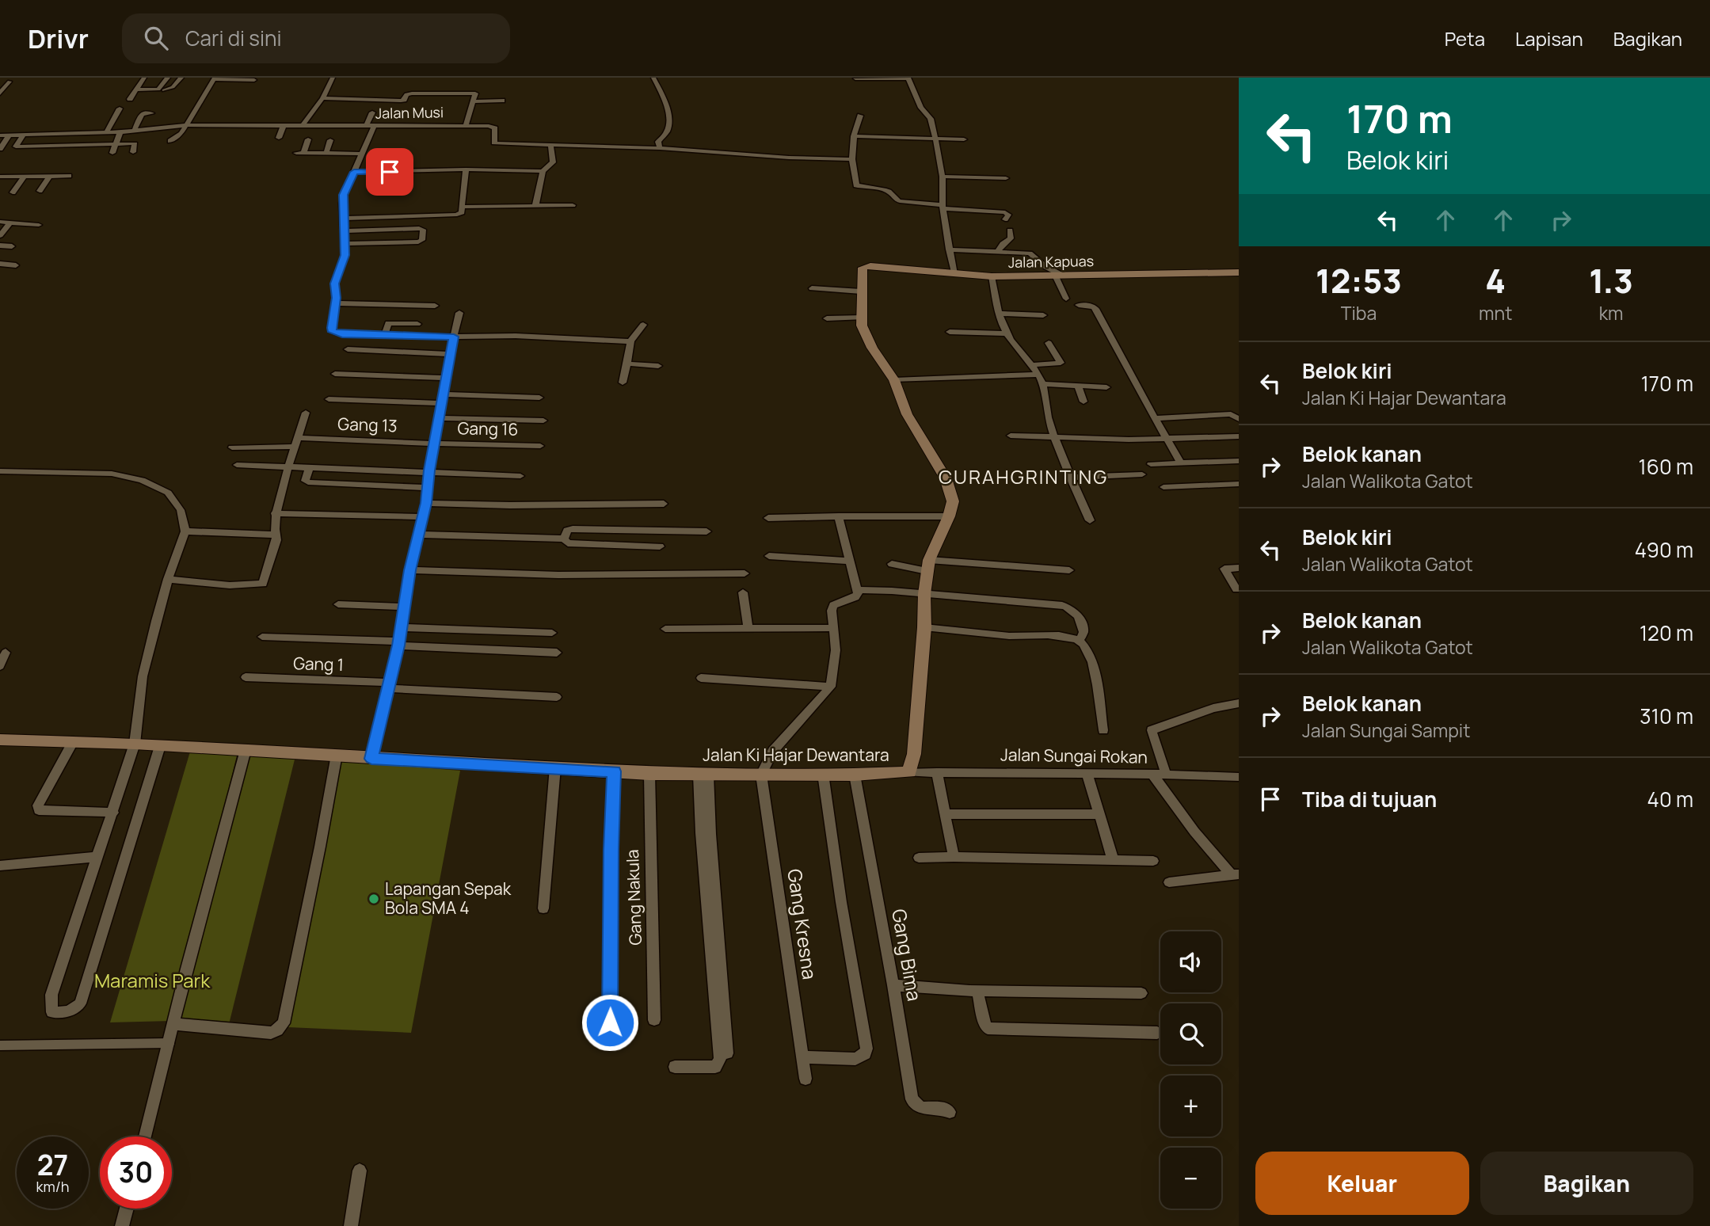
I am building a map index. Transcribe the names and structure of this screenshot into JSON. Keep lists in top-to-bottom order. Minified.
{"streets":{"main road":["Jalan Kapuas","Jalan Ki Hajar Dewantara"],"street":["Jalan Musi","Gang 13","Gang 16","Gang 1","Jalan Sungai Rokan","Gang Nakula","Gang Kresna","Gang Bima"]},"crossings":[["Jalan Kapuas","Jalan Ki Hajar Dewantara"],["Gang 13","Gang 16"],["Jalan Ki Hajar Dewantara","Jalan Sungai Rokan"],["Jalan Ki Hajar Dewantara","Gang Nakula"],["Jalan Ki Hajar Dewantara","Gang Kresna"],["Jalan Ki Hajar Dewantara","Gang Bima"]],"districts":["CURAHGRINTING"],"parks":["Maramis Park"],"places":["Lapangan Sepak Bola SMA 4"],"page":{"header":"Drivr","search":"Cari di sini","nav":["Peta","Lapisan","Bagikan"],"turn":["170 m","Belok kiri"],"eta":["12:53","Tiba","4","mnt","1.3","km"],"list":[{"name":"Belok kiri","note":"Jalan Ki Hajar Dewantara","value":"170 m"},{"name":"Belok kanan","note":"Jalan Walikota Gatot","value":"160 m"},{"name":"Belok kiri","note":"Jalan Walikota Gatot","value":"490 m"},{"name":"Belok kanan","note":"Jalan Walikota Gatot","value":"120 m"},{"name":"Belok kanan","note":"Jalan Sungai Sampit","value":"310 m"},{"name":"Tiba di tujuan","value":"40 m"}],"map_buttons":["+","−"],"speed":"27 km/h","limit":"30","buttons":["Keluar","Bagikan"]}}
